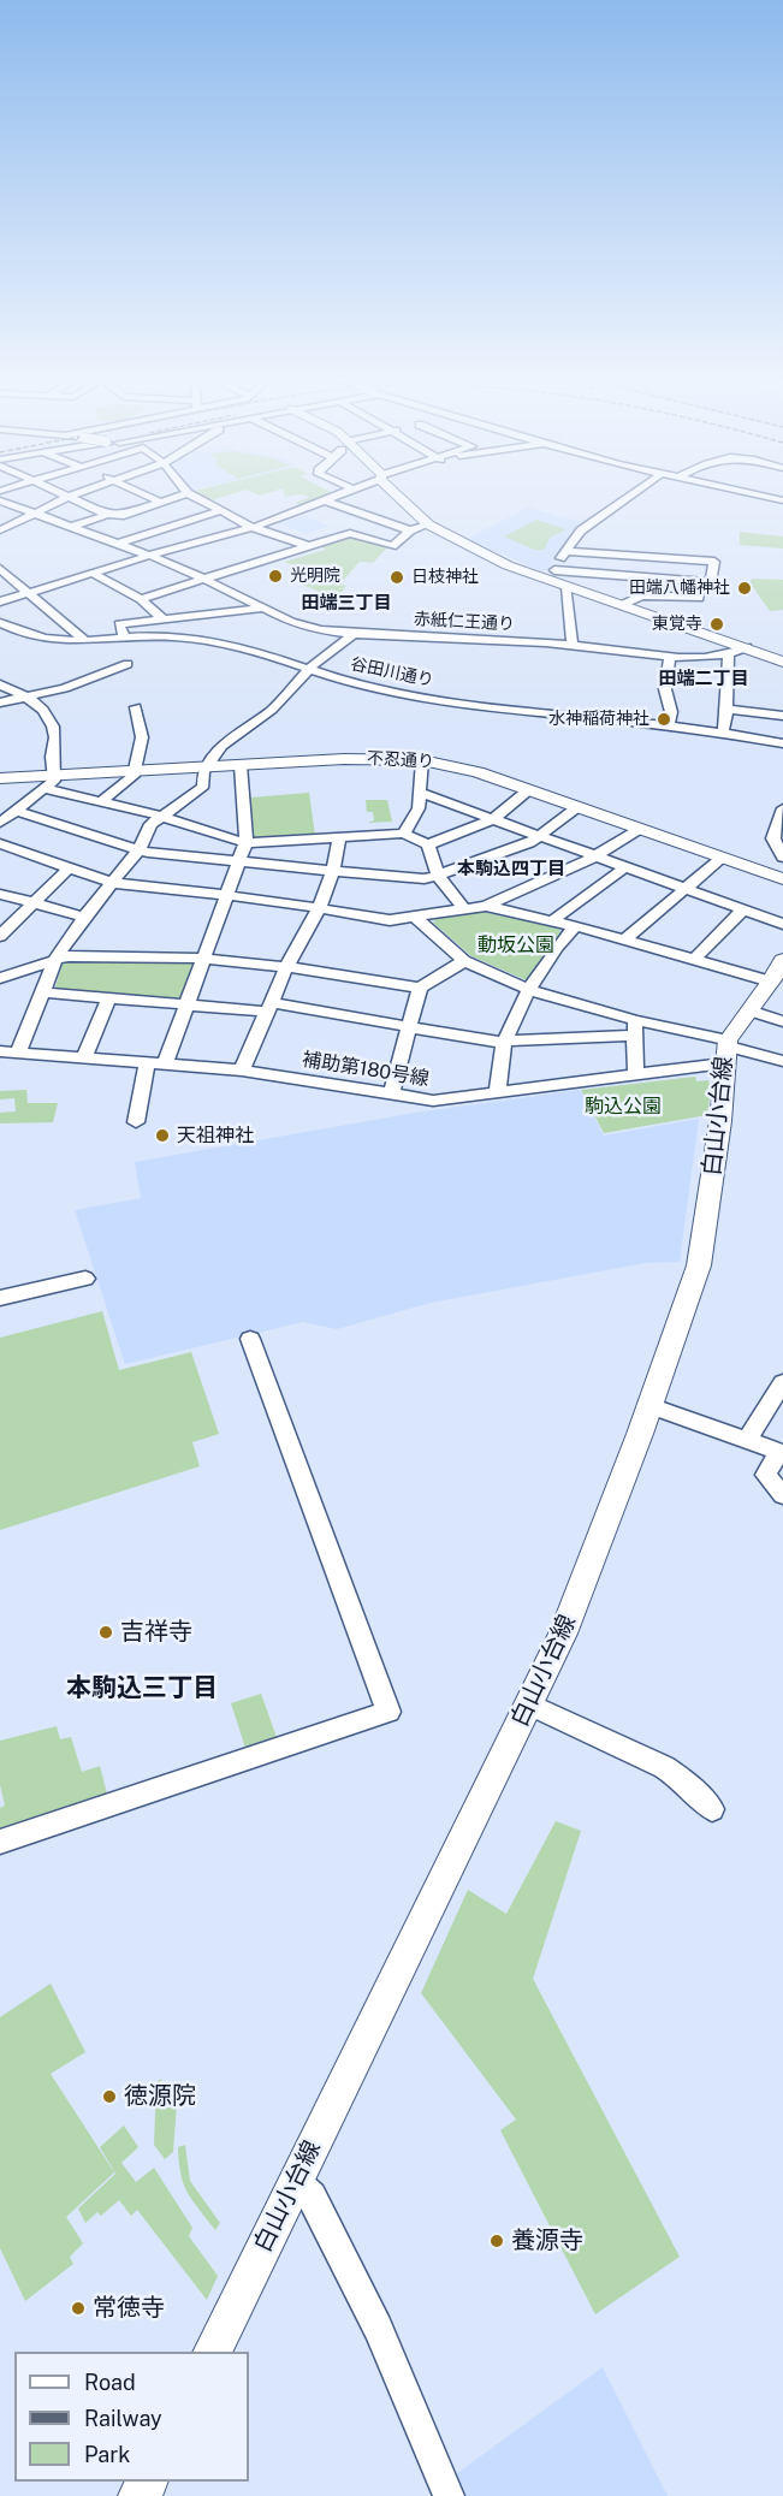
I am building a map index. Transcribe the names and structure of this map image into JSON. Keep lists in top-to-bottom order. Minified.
{"streets":{"main road":["不忍通り","白山小台線"],"street":["赤紙仁王通り","谷田川通り","補助第180号線"]},"crossings":[["補助第180号線","白山小台線"]],"districts":["田端三丁目","田端二丁目","本駒込四丁目","本駒込三丁目"],"parks":["動坂公園","駒込公園"],"places":["光明院","日枝神社","田端八幡神社","東覚寺","水神稲荷神社","天祖神社","吉祥寺","徳源院","養源寺","常徳寺"],"legend":["Road","Railway","Park"]}
